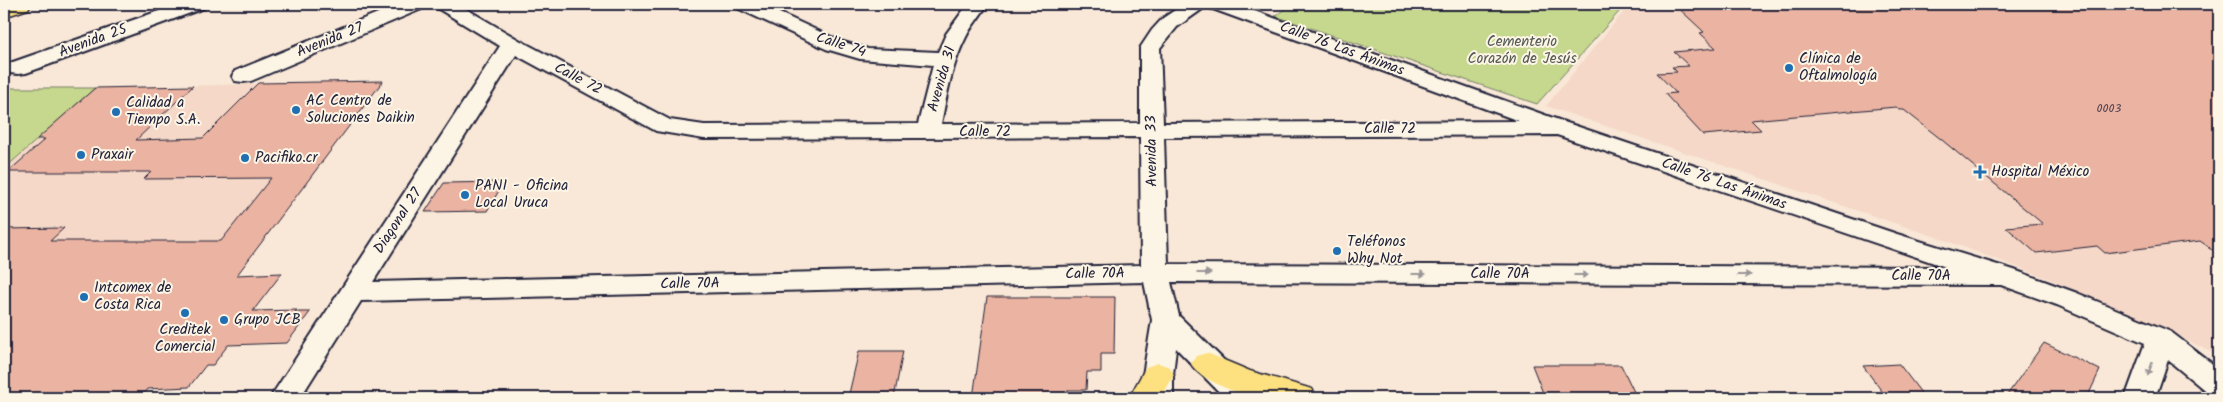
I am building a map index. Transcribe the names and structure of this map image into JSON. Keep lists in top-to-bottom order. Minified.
{"streets":{"street":["Avenida 27","Avenida 25","Calle 74","Calle 76 Las Ánimas","Calle 72","Avenida 31","Avenida 33","Diagonal 27","Calle 70A"]},"crossings":[["Calle 74","Avenida 31"],["Calle 76 Las Ánimas","Calle 72"],["Calle 76 Las Ánimas","Calle 70A"],["Calle 72","Avenida 31"],["Calle 72","Avenida 33"],["Calle 72","Diagonal 27"],["Avenida 33","Calle 70A"],["Diagonal 27","Calle 70A"]],"one_way":["Calle 70A"],"parks":["Cementerio Corazón de Jesús"],"places":{"other":["Clínica de Oftalmología","AC Centro de Soluciones Daikin","Calidad a Tiempo S.A.","Praxair","Pacifiko.cr","PANI - Oficina Local Uruca","Teléfonos Why Not","Intcomex de Costa Rica","Creditek Comercial","Grupo JCB"],"health":["Hospital México"]},"house_numbers":["0003"]}
